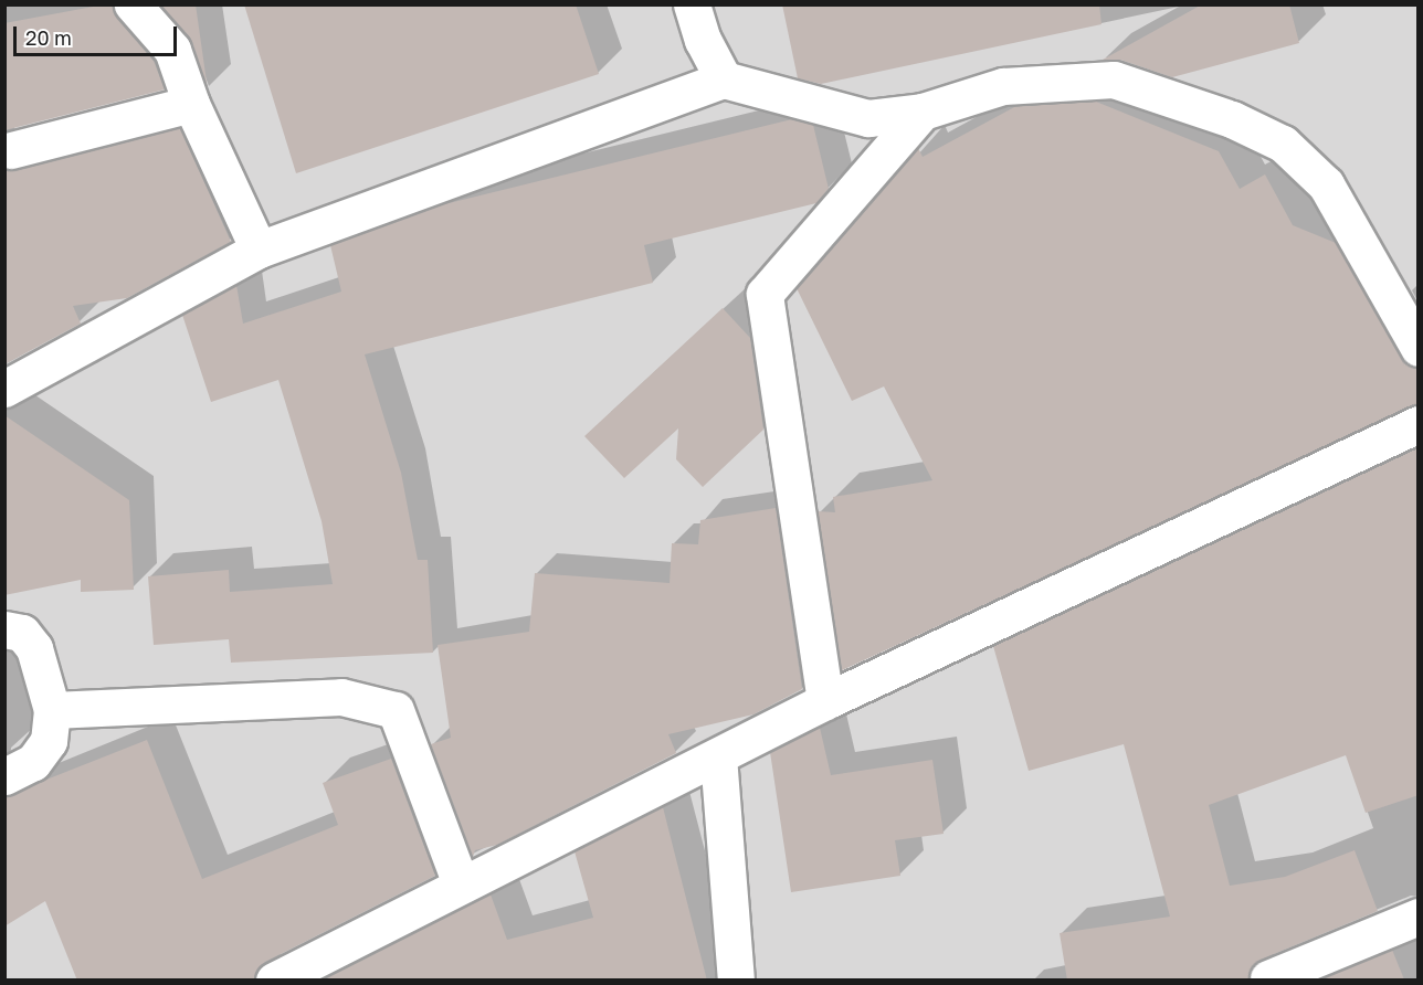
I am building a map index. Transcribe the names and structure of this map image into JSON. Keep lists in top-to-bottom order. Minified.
{"scale_bar":"20 m"}
